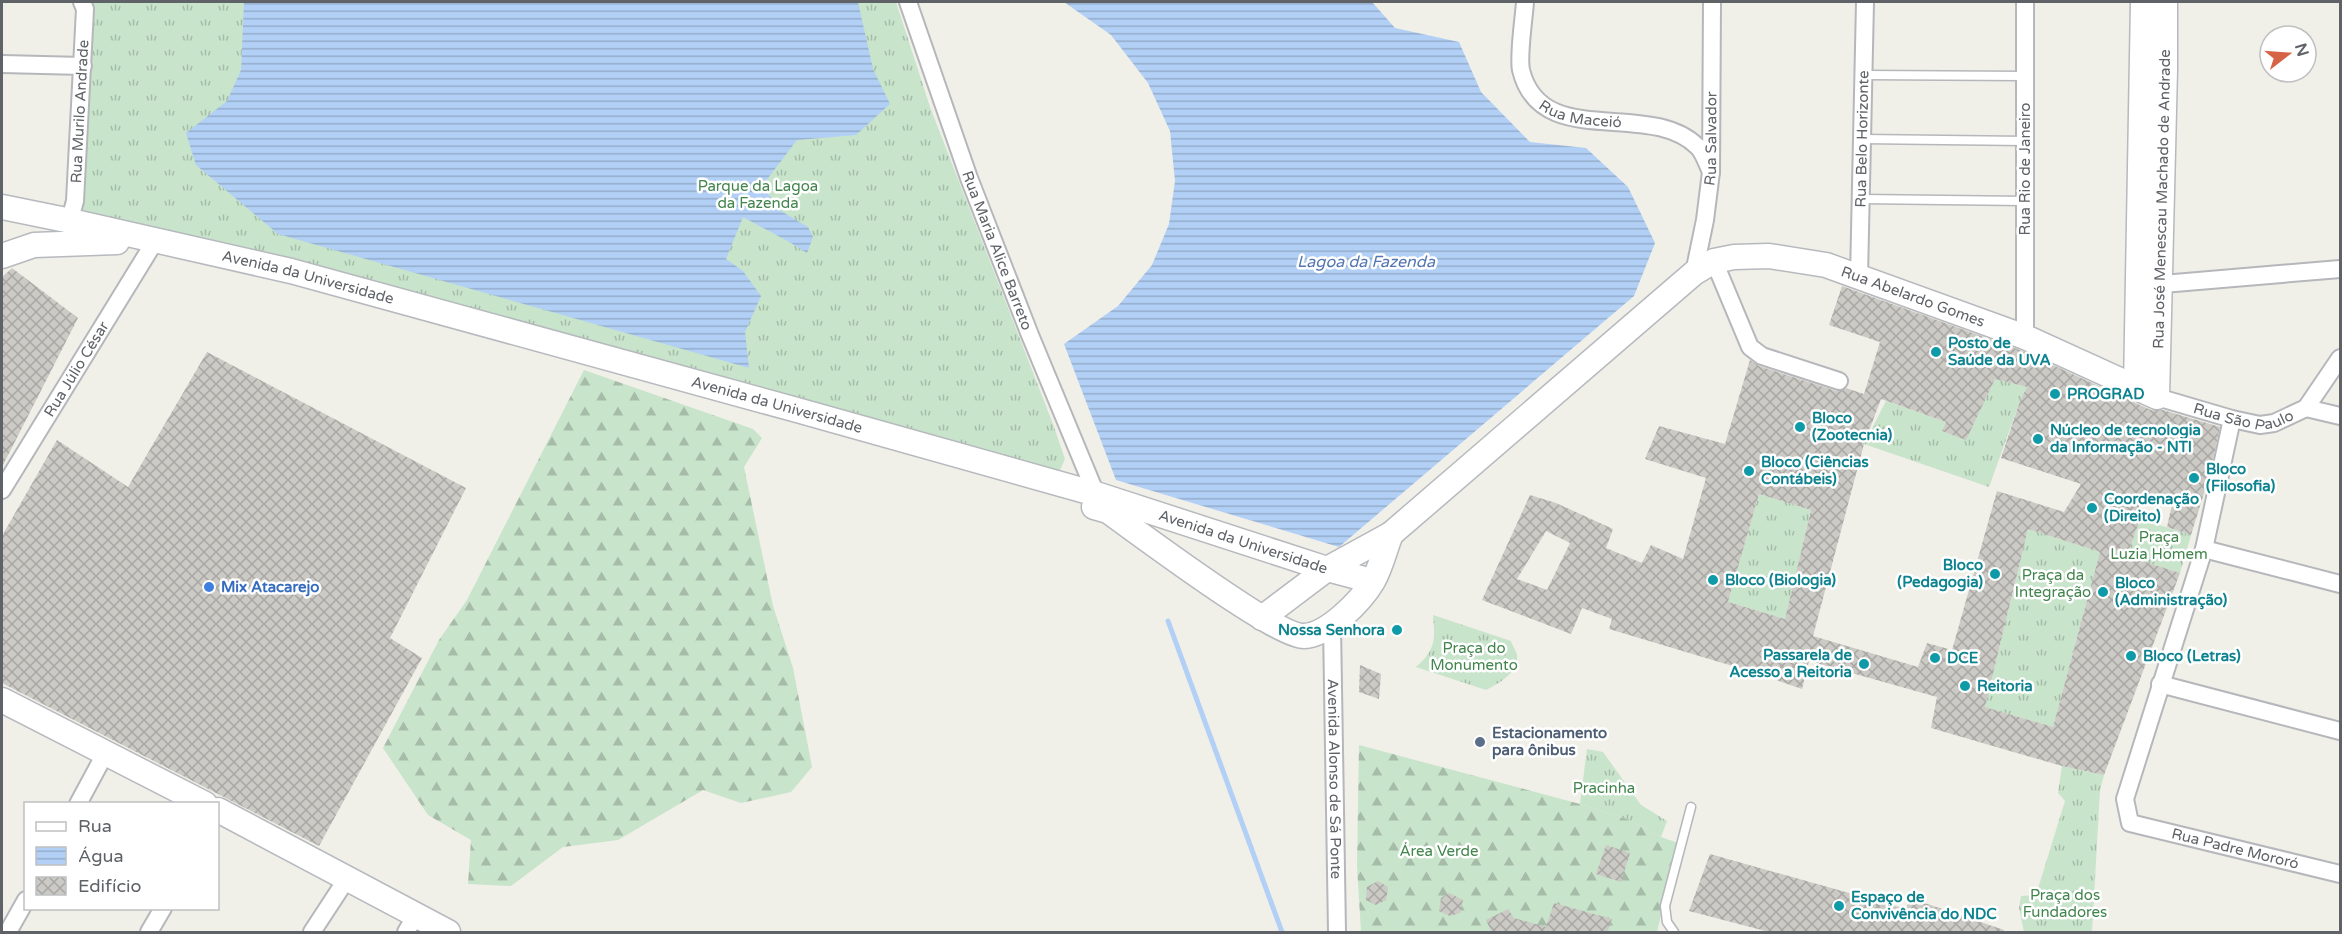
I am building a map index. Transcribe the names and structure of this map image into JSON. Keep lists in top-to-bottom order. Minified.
{"streets":{"main road":["Rua José Menescau Machado de Andrade","Avenida da Universidade","Rua Abelardo Gomes"],"street":["Rua Maceió","Rua Murilo Andrade","Rua Salvador","Rua Belo Horizonte","Rua Rio de Janeiro","Rua Maria Alice Barreto","Rua Júlio César","Rua São Paulo","Avenida Alonso de Sá Ponte","Rua Padre Mororó"]},"crossings":[["Rua Maceió","Rua Salvador"],["Rua Murilo Andrade","Avenida da Universidade"],["Rua Salvador","Avenida da Universidade"],["Rua Salvador","Rua Abelardo Gomes"],["Rua Belo Horizonte","Rua Abelardo Gomes"],["Rua Rio de Janeiro","Rua Abelardo Gomes"],["Rua José Menescau Machado de Andrade","Rua Abelardo Gomes"],["Rua José Menescau Machado de Andrade","Rua São Paulo"],["Rua Maria Alice Barreto","Avenida da Universidade"],["Avenida da Universidade","Rua Abelardo Gomes"],["Avenida da Universidade","Rua Júlio César"],["Avenida da Universidade","Avenida Alonso de Sá Ponte"],["Rua Abelardo Gomes","Rua São Paulo"]],"water":["Lagoa da Fazenda"],"parks":["Parque da Lagoa da Fazenda","Praça Luzia Homem","Praça da Integração","Praça do Monumento","Pracinha","Área Verde","Praça dos Fundadores"],"places":["Posto de Saúde da UVA","PROGRAD","Bloco (Zootecnia)","Núcleo de tecnologia da Informação - NTI","Bloco (Ciências Contábeis)","Bloco (Filosofia)","Coordenação (Direito)","Bloco (Pedagogia)","Bloco (Biologia)","Mix Atacarejo","Bloco (Administração)","Nossa Senhora","Bloco (Letras)","DCE","Passarela de Acesso a Reitoria","Reitoria","Estacionamento para ônibus","Espaço de Convivência do NDC"],"legend":["Rua","Água","Edifício"],"north":"right"}
